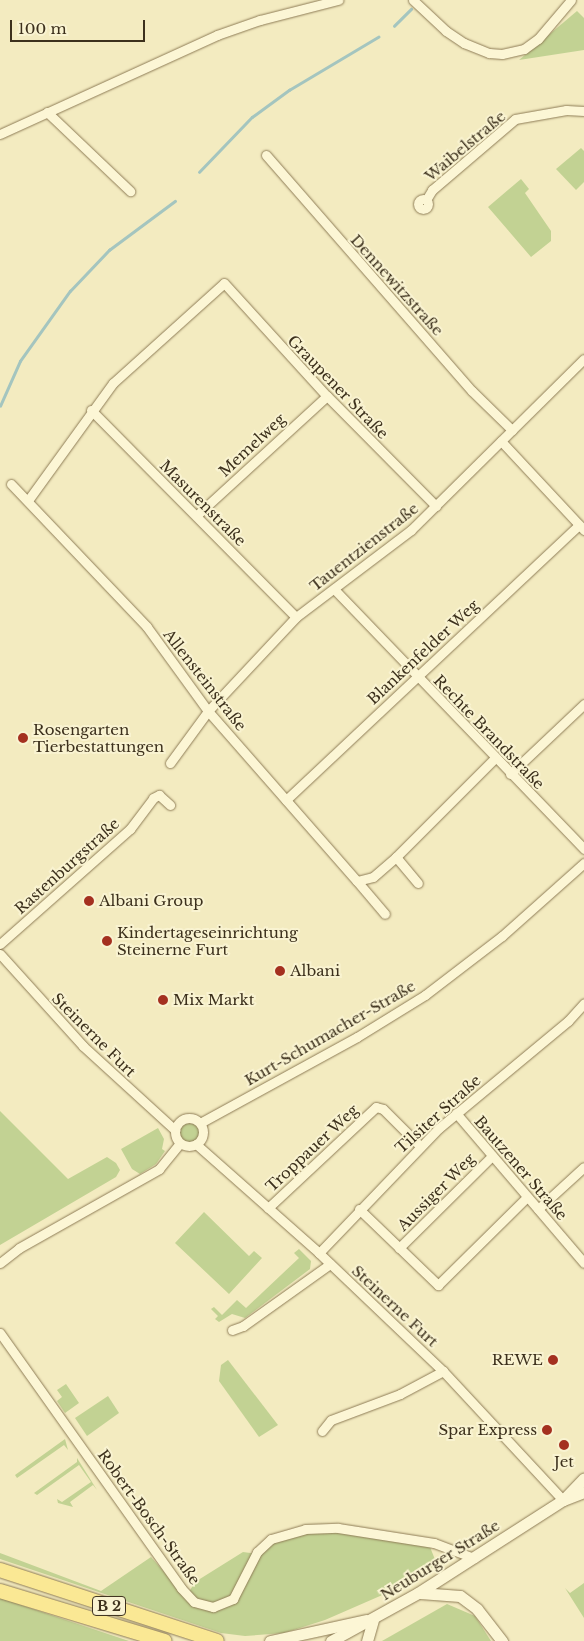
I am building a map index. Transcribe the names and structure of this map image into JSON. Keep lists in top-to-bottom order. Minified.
{"streets":{"main road":["B 2"],"street":["Waibelstraße","Dennewitzstraße","Graupener Straße","Memelweg","Masurenstraße","Tauentzienstraße","Blankenfelder Weg","Allensteinstraße","Rechte Brandstraße","Rastenburgstraße","Kurt-Schumacher-Straße","Steinerne Furt","Tilsiter Straße","Troppauer Weg","Bautzener Straße","Aussiger Weg","Robert-Bosch-Straße","Neuburger Straße"]},"crossings":[["Dennewitzstraße","Tauentzienstraße"],["Graupener Straße","Memelweg"],["Graupener Straße","Masurenstraße"],["Graupener Straße","Tauentzienstraße"],["Memelweg","Masurenstraße"],["Masurenstraße","Tauentzienstraße"],["Tauentzienstraße","Allensteinstraße"],["Tauentzienstraße","Rechte Brandstraße"],["Blankenfelder Weg","Allensteinstraße"],["Blankenfelder Weg","Rechte Brandstraße"],["Kurt-Schumacher-Straße","Steinerne Furt"],["Steinerne Furt","Tilsiter Straße"],["Steinerne Furt","Troppauer Weg"],["Steinerne Furt","Neuburger Straße"],["Tilsiter Straße","Troppauer Weg"],["Tilsiter Straße","Bautzener Straße"],["Bautzener Straße","Aussiger Weg"],["Robert-Bosch-Straße","Neuburger Straße"]],"places":["Rosengarten Tierbestattungen","Albani Group","Kindertageseinrichtung Steinerne Furt","Albani","Mix Markt","REWE","Spar Express","Jet"],"scale_bar":"100 m"}
